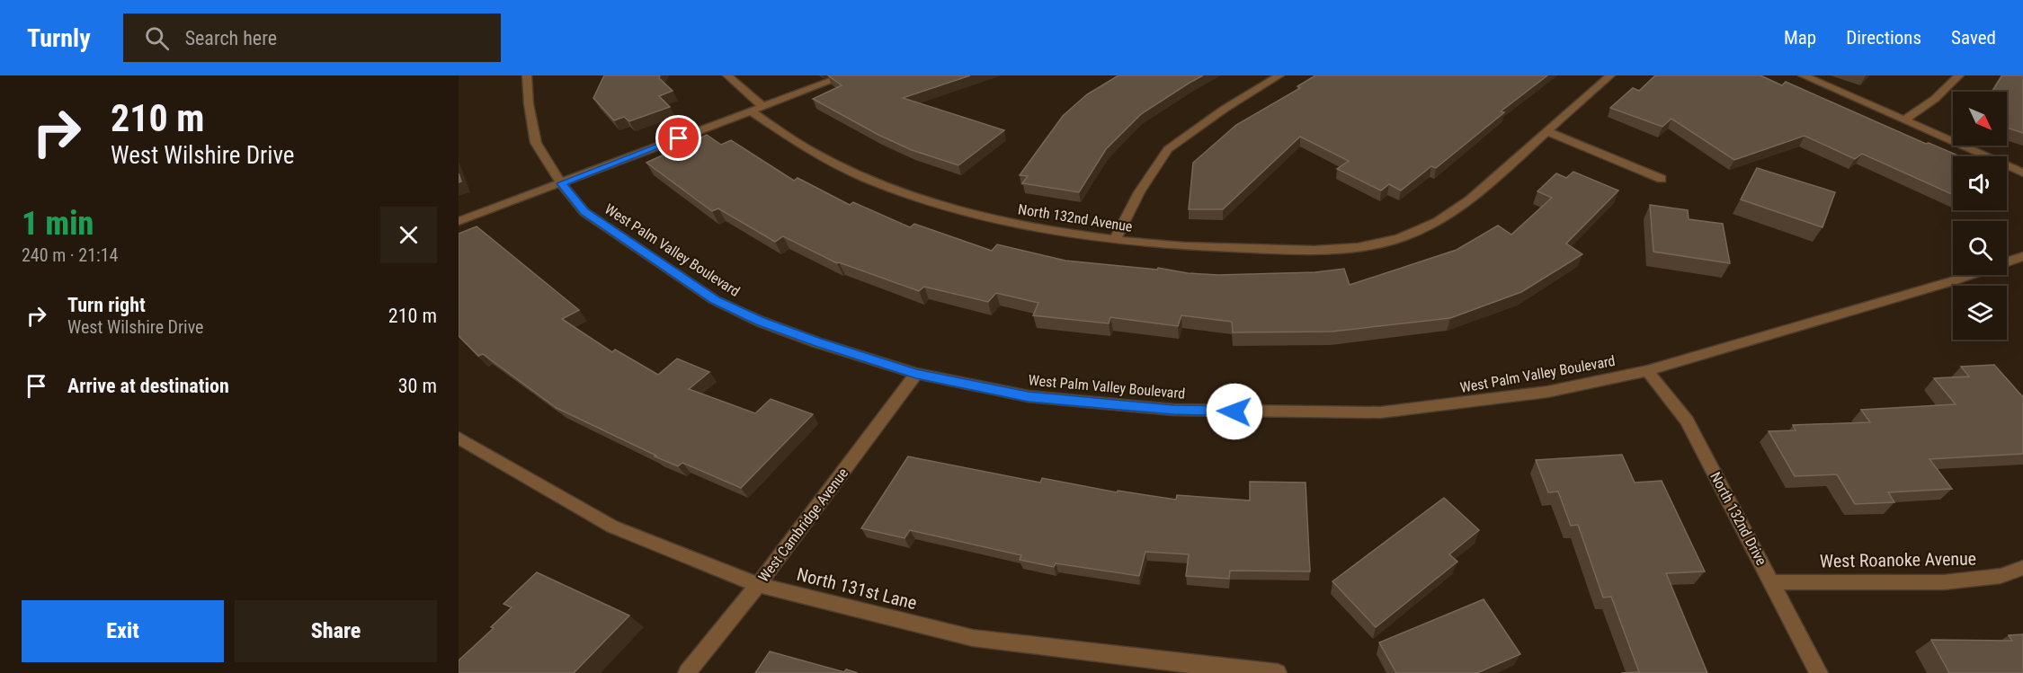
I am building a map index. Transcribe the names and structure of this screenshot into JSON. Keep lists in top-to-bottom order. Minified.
{"streets":{"street":["North 132nd Avenue","West Palm Valley Boulevard","North 132nd Drive","West Cambridge Avenue","West Roanoke Avenue","North 131st Lane"]},"crossings":[["West Palm Valley Boulevard","North 132nd Drive"],["West Palm Valley Boulevard","West Cambridge Avenue"],["North 132nd Drive","West Roanoke Avenue"],["West Cambridge Avenue","North 131st Lane"]],"north":"bottom right","page":{"header":"Turnly","search":"Search here","nav":["Map","Directions","Saved"],"turn":["210 m","West Wilshire Drive"],"heading":["1 min","240 m · 21:14"],"list":[{"name":"Turn right","note":"West Wilshire Drive","value":"210 m"},{"name":"Arrive at destination","value":"30 m"}],"buttons":["Exit","Share"]}}
